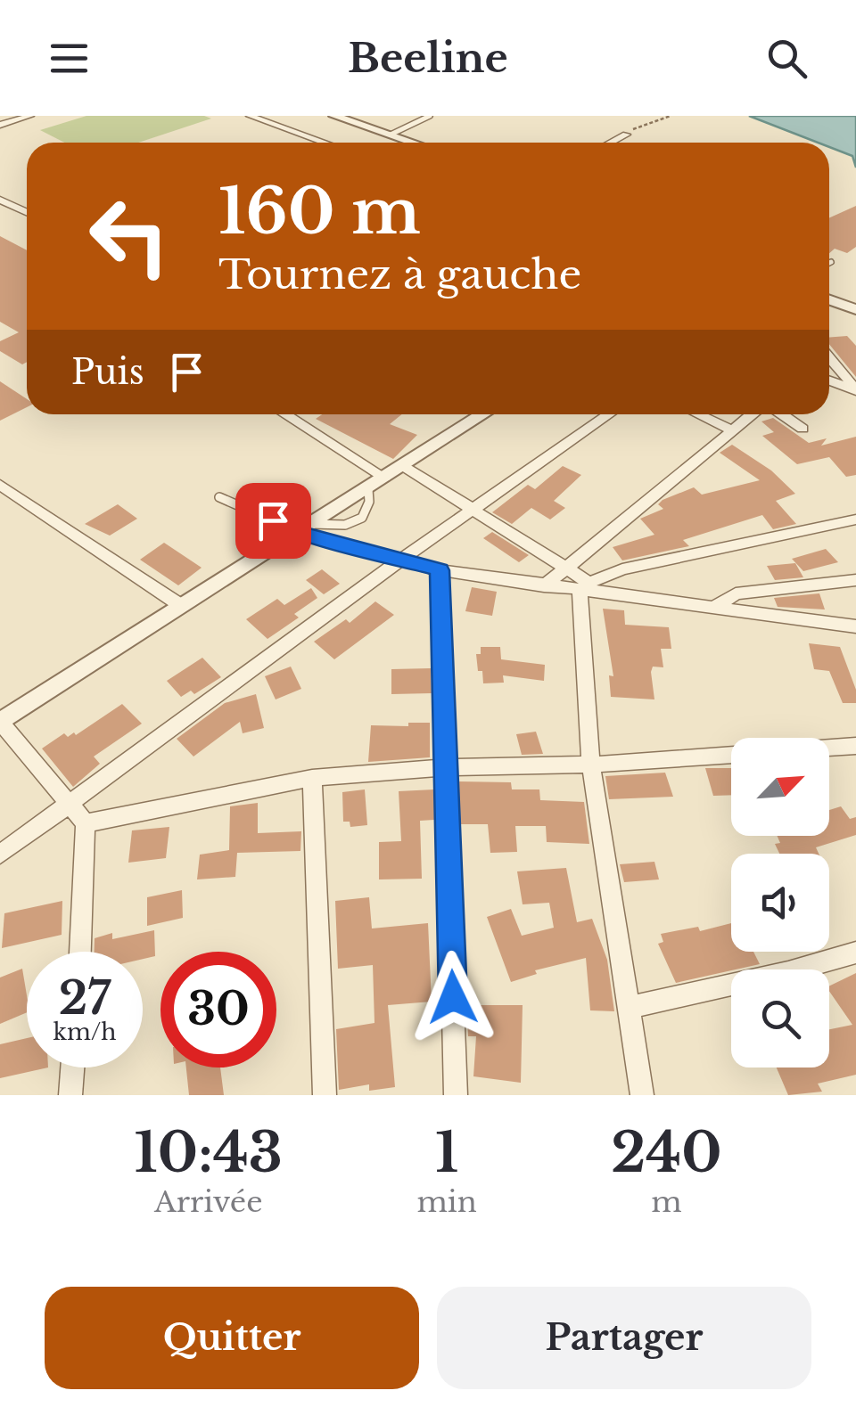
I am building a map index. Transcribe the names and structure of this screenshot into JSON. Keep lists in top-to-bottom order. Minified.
{"north":"top right","page":{"header":"Beeline","turn":["160 m","Tournez à gauche"],"then":"Puis","speed":"27 km/h","limit":"30","eta":["10:43","Arrivée","1","min","240","m"],"buttons":["Quitter","Partager"]}}
